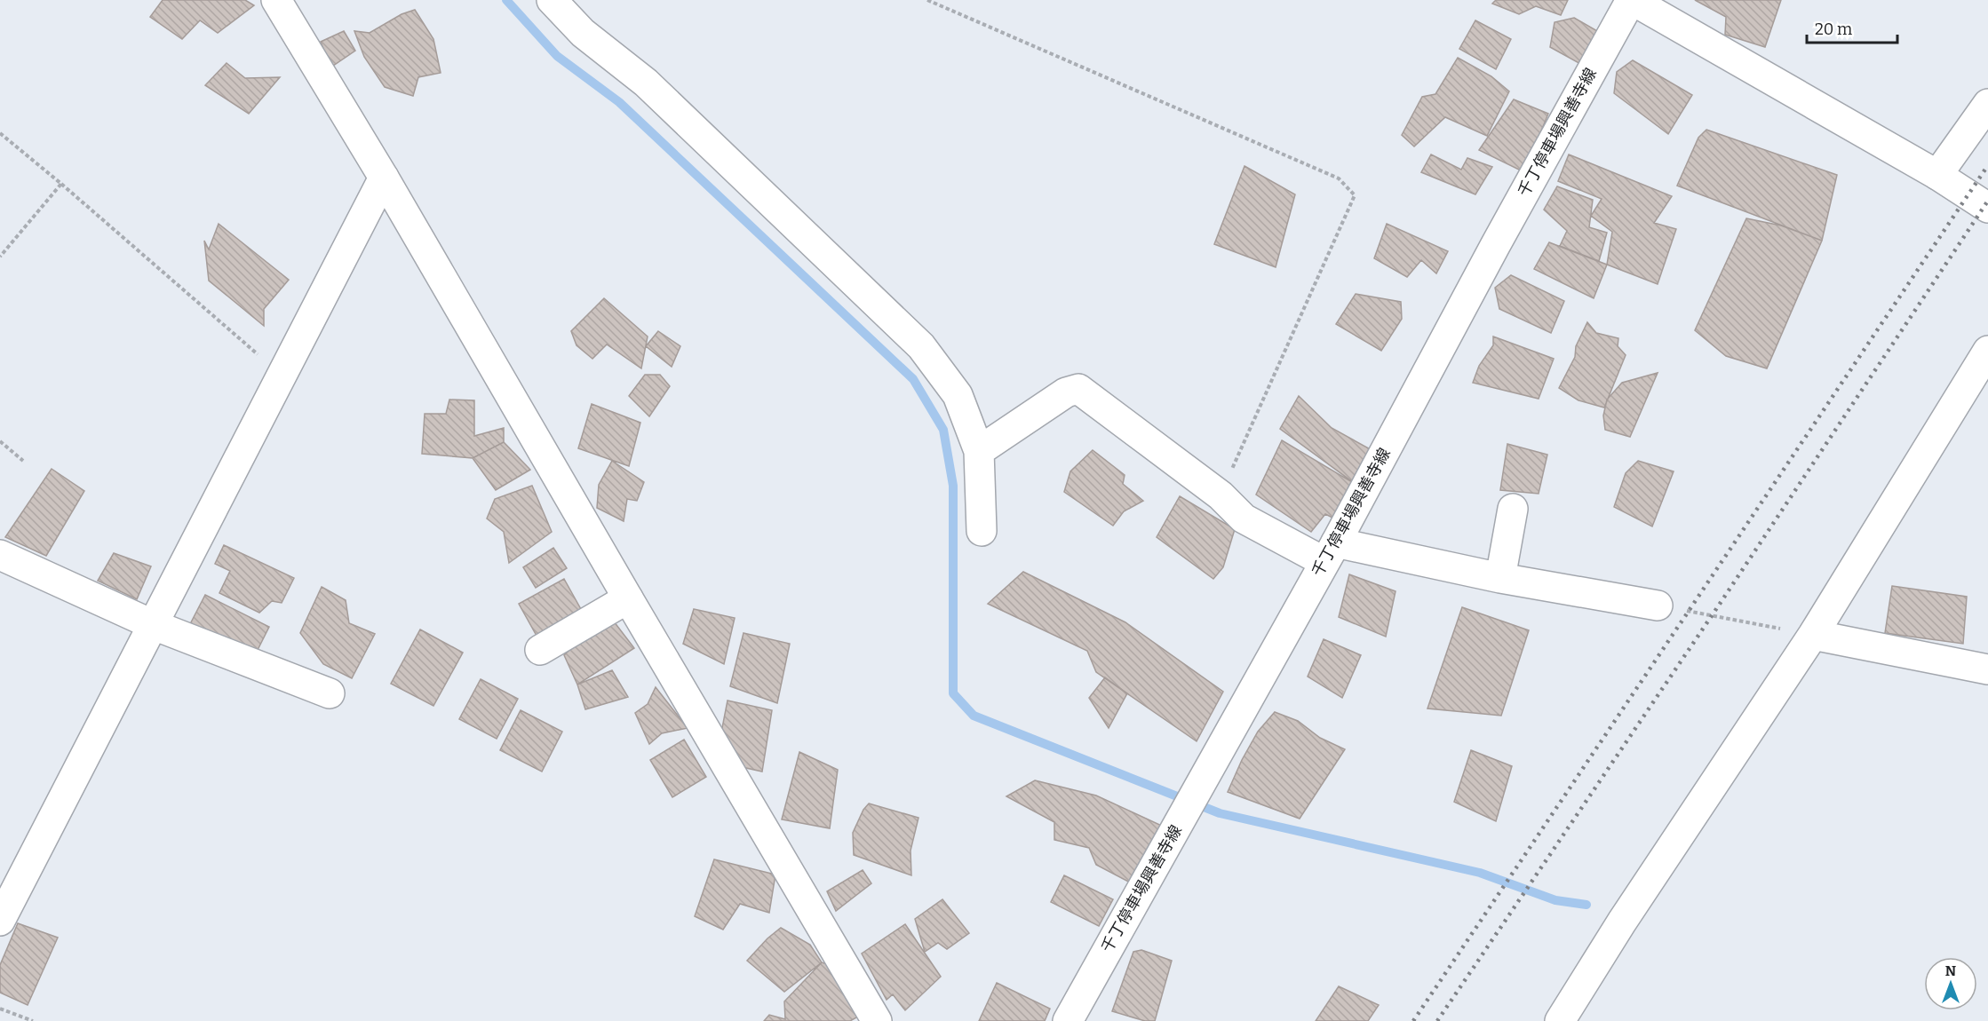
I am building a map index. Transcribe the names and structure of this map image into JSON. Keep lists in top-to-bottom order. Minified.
{"streets":{"street":["千丁停車場興善寺線"]},"scale_bar":"20 m","north":"top"}
